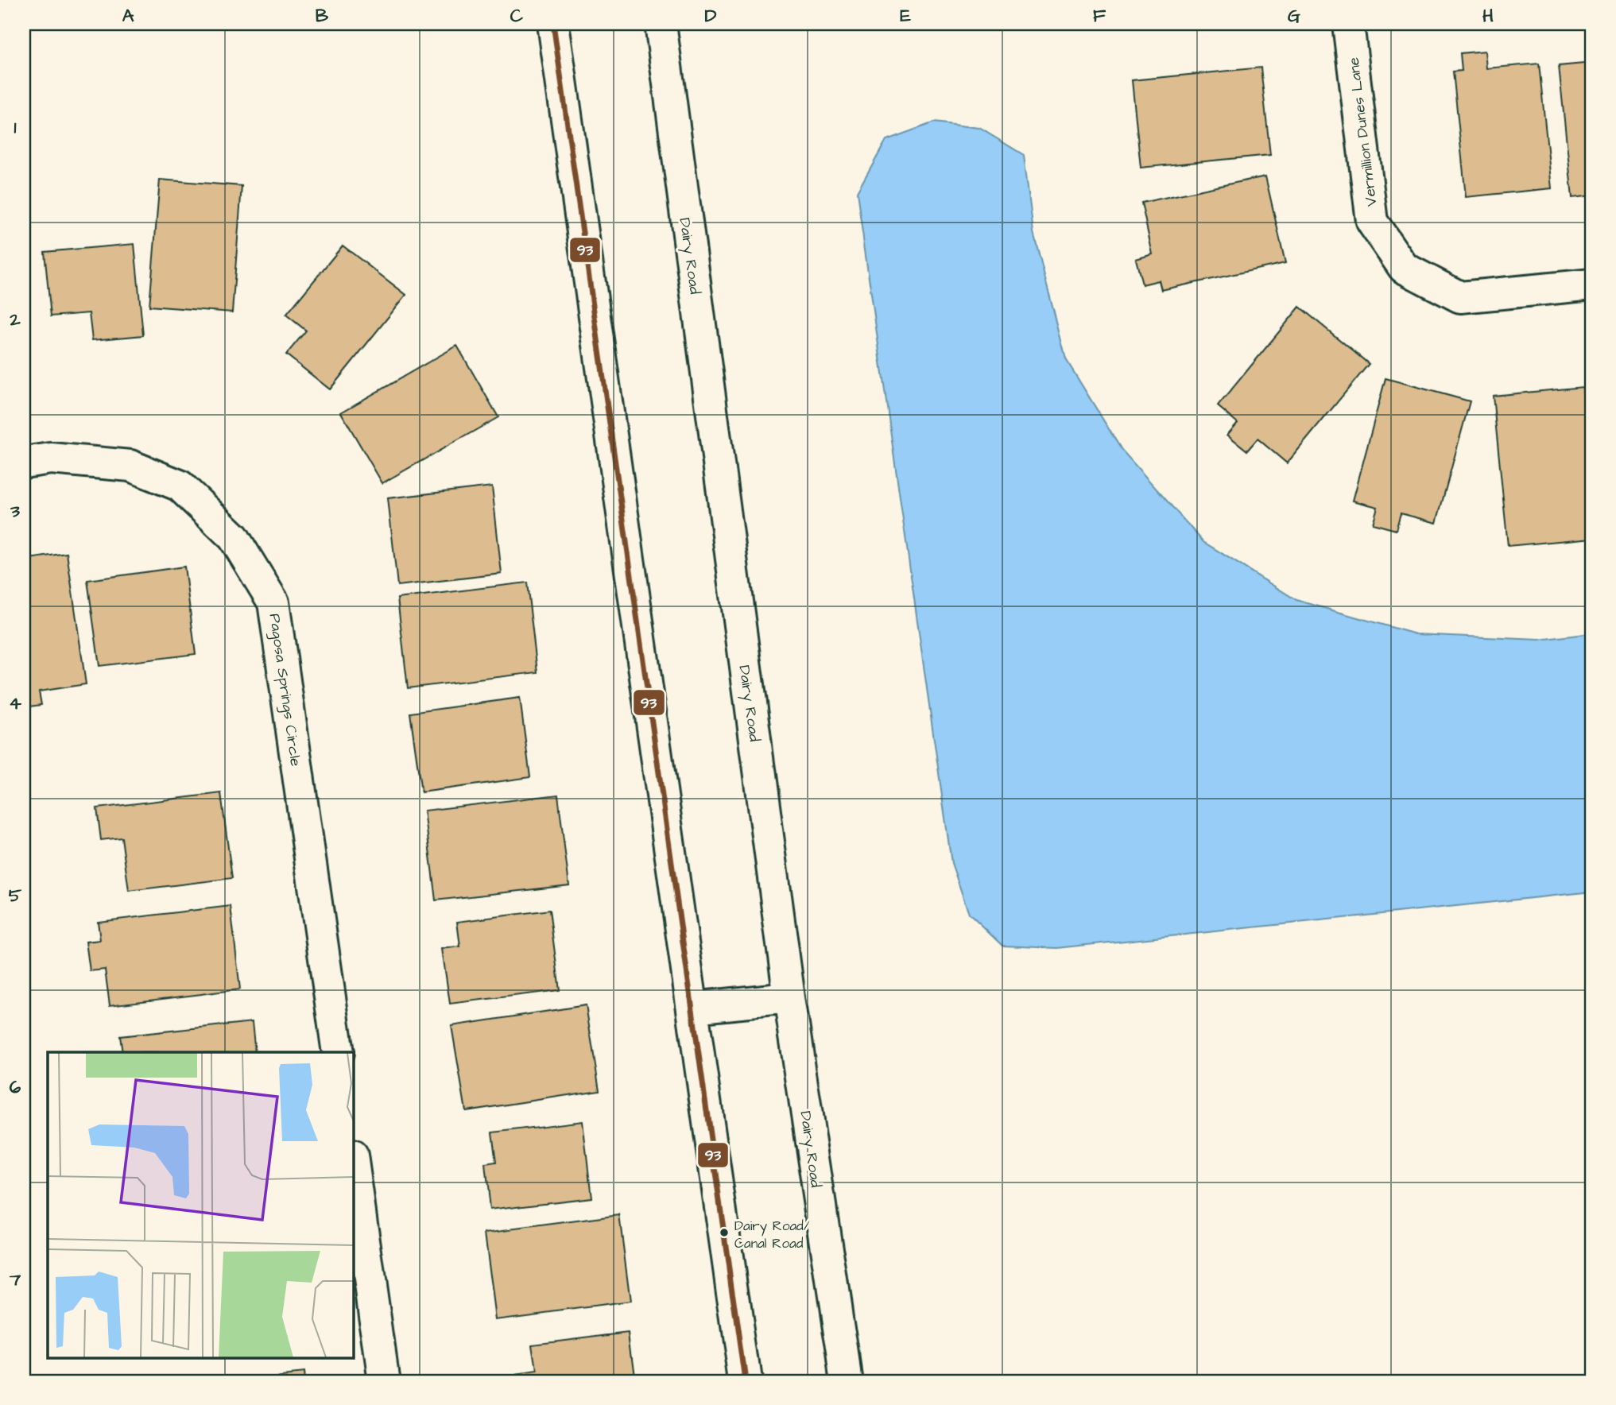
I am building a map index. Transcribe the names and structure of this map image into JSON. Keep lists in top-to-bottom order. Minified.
{"streets":{"street":["Vermillion Dunes Lane","Dairy Road","Pagosa Springs Circle"]},"places":["Dairy Road/ Canal Road"],"lines":["transit line 93"],"grid":{"columns":["A","B","C","D","E","F","G","H"],"rows":["1","2","3","4","5","6","7"]}}
